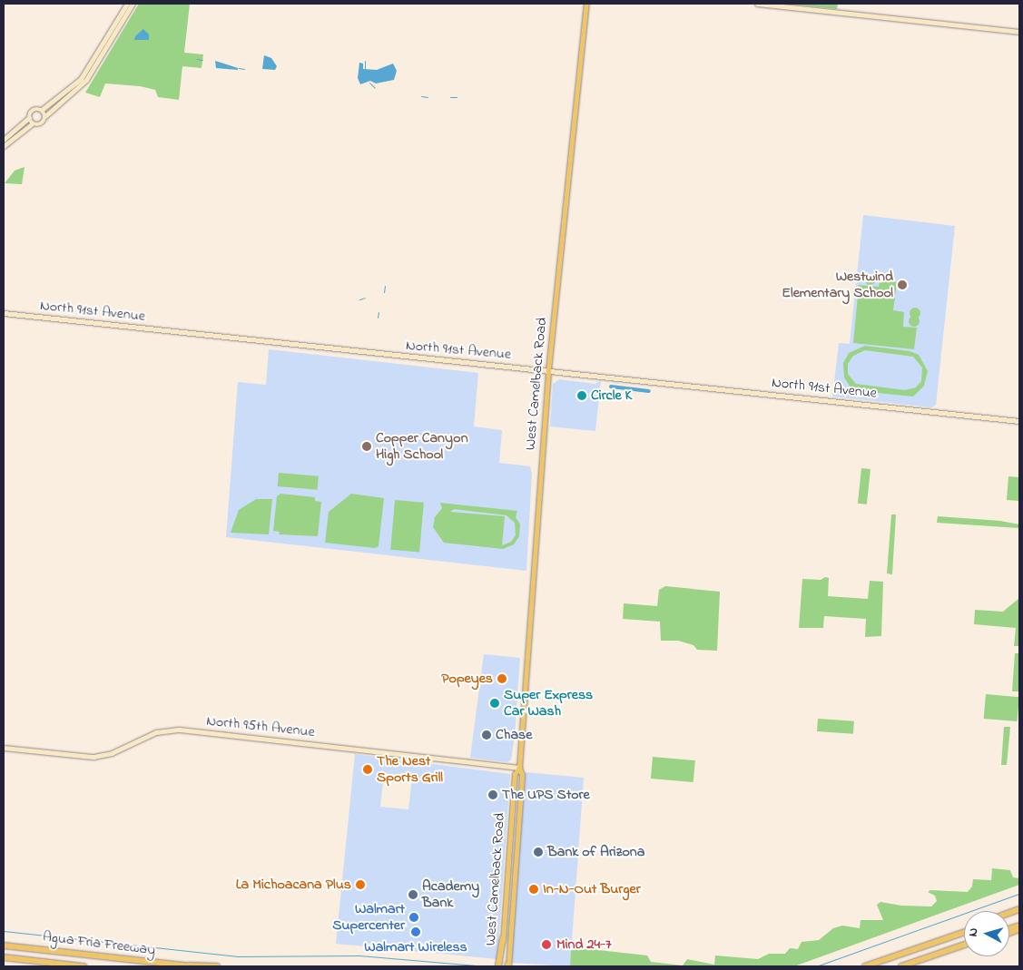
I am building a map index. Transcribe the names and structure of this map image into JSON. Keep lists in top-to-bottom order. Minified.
{"streets":{"highway":["Agua Fria Freeway"],"main road":["West Camelback Road"],"street":["North 91st Avenue","North 95th Avenue"]},"crossings":[["North 91st Avenue","West Camelback Road"],["West Camelback Road","North 95th Avenue"]],"places":["Westwind Elementary School","Circle K","Copper Canyon High School","Popeyes","Super Express Car Wash","Chase","The Nest Sports Grill","The UPS Store","Bank of Arizona","La Michoacana Plus","In-N-Out Burger","Academy Bank","Walmart Supercenter","Walmart Wireless","Mind 24-7"],"north":"left"}
